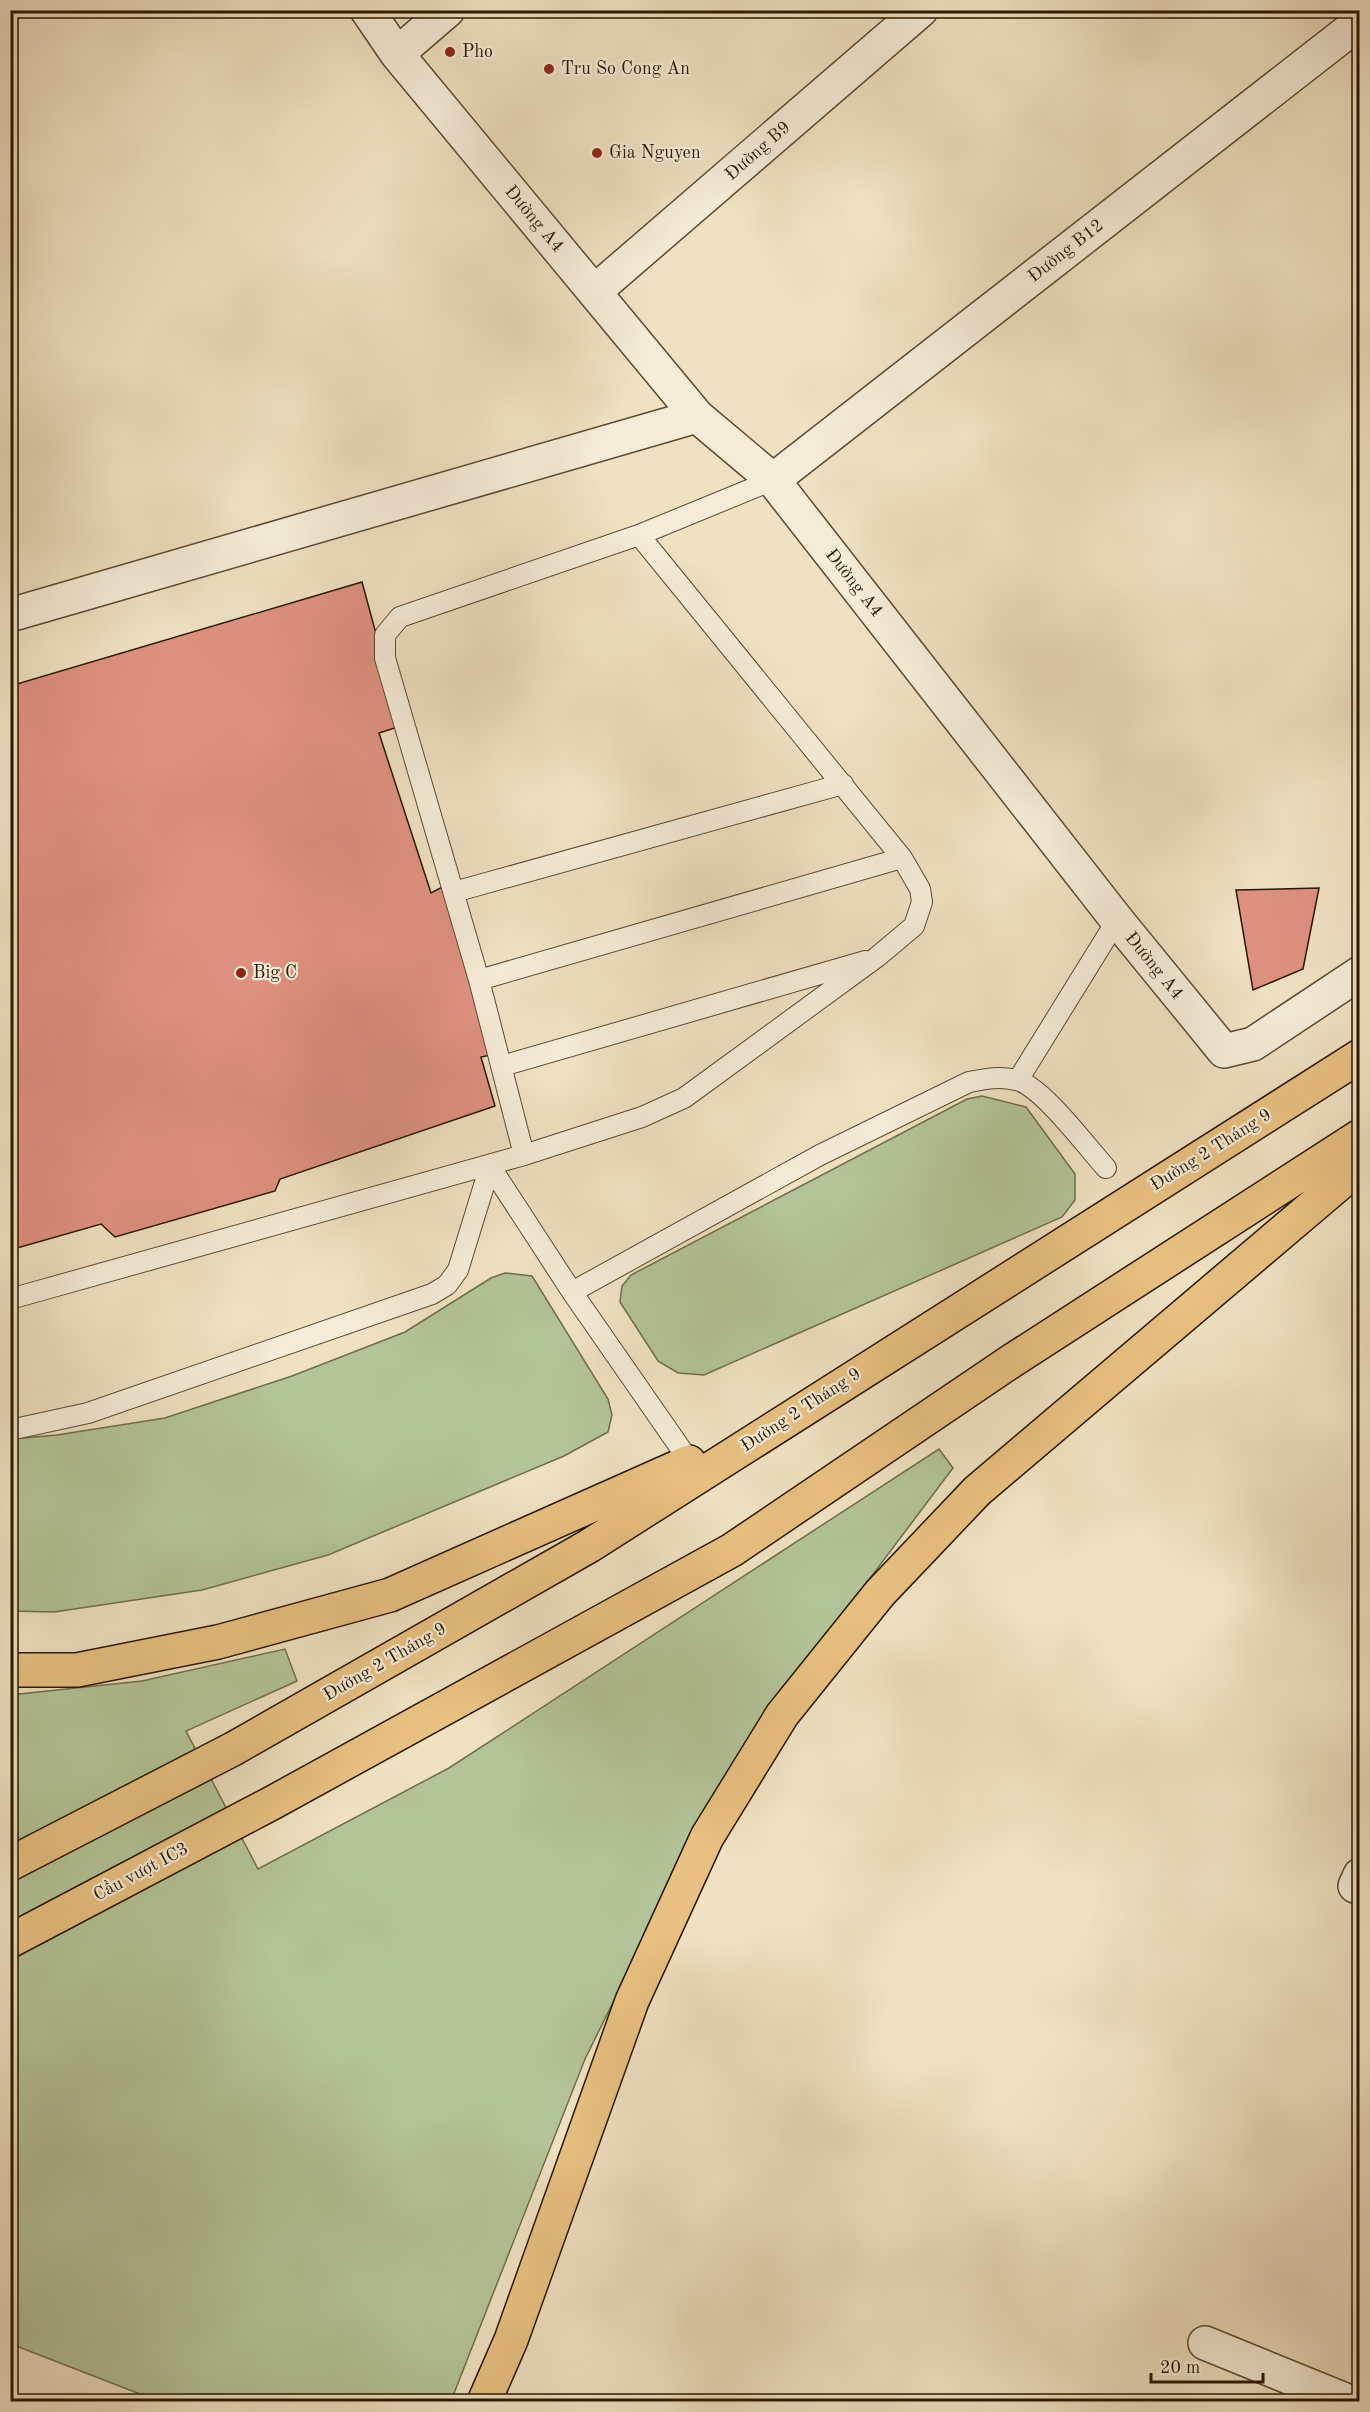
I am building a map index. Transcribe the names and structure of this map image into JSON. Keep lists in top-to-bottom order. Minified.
{"streets":{"highway":["Đường 2 Tháng 9","Cầu vượt IC3"],"street":["Đường B9","Đường A4","Đường B12"]},"crossings":[["Đường B9","Đường A4"],["Đường A4","Đường B12"]],"places":["Pho","Tru So Cong An","Gia Nguyen","Big C"],"scale_bar":"20 m"}
